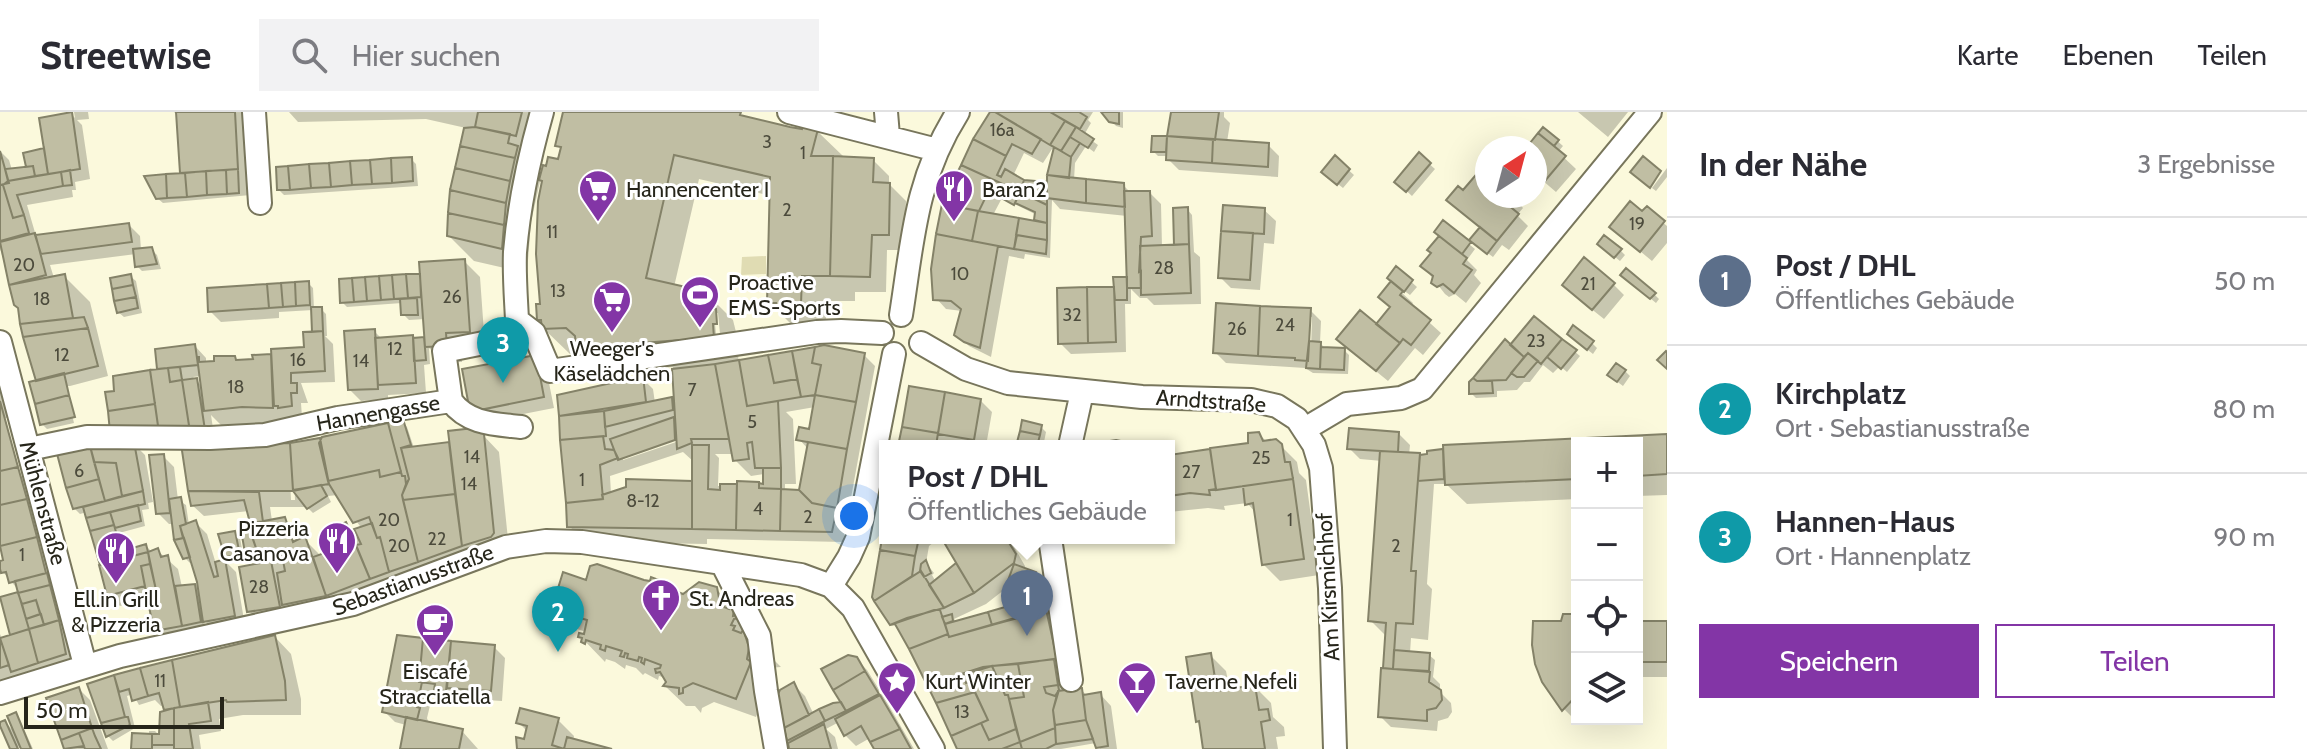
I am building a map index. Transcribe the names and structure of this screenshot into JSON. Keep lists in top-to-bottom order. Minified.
{"streets":{"street":["Arndtstraße","Hannengasse","Mühlenstraße","Sebastianusstraße","Am Kirsmichhof"]},"crossings":[["Arndtstraße","Am Kirsmichhof"],["Hannengasse","Mühlenstraße"],["Mühlenstraße","Sebastianusstraße"]],"places":{"supermarket":["Hannencenter I","Weeger's Käselädchen"],"restaurant":["Baran2","Pizzeria Casanova","Ell.in Grill & Pizzeria"],"sports":["Proactive EMS-Sports"],"church":["St. Andreas"],"cafe":["Eiscafé Stracciatella"],"place":["Kurt Winter"],"bar":["Taverne Nefeli"]},"house_numbers":["16a","3","1","2","19","11","20","28","10","21","13","26","18","32","24","26","23","12","12","16","14","18","7","5","14","25","6","27","1","14","8-12","4","2","20","1","22","20","2","1","28","11","13"],"scale_bar":"50 m","north":"top right","page":{"header":"Streetwise","search":"Hier suchen","nav":["Karte","Ebenen","Teilen"],"heading":["In der Nähe","3 Ergebnisse"],"list":[{"mark":"1","name":"Post / DHL","note":"Öffentliches Gebäude","value":"50 m"},{"mark":"2","name":"Kirchplatz","note":"Ort · Sebastianusstraße","value":"80 m"},{"mark":"3","name":"Hannen-Haus","note":"Ort · Hannenplatz","value":"90 m"}],"pins":["3","1","2"],"map_buttons":["+","−"],"popup":["Post / DHL","Öffentliches Gebäude"],"buttons":["Speichern","Teilen"],"scale":"50 m"}}
